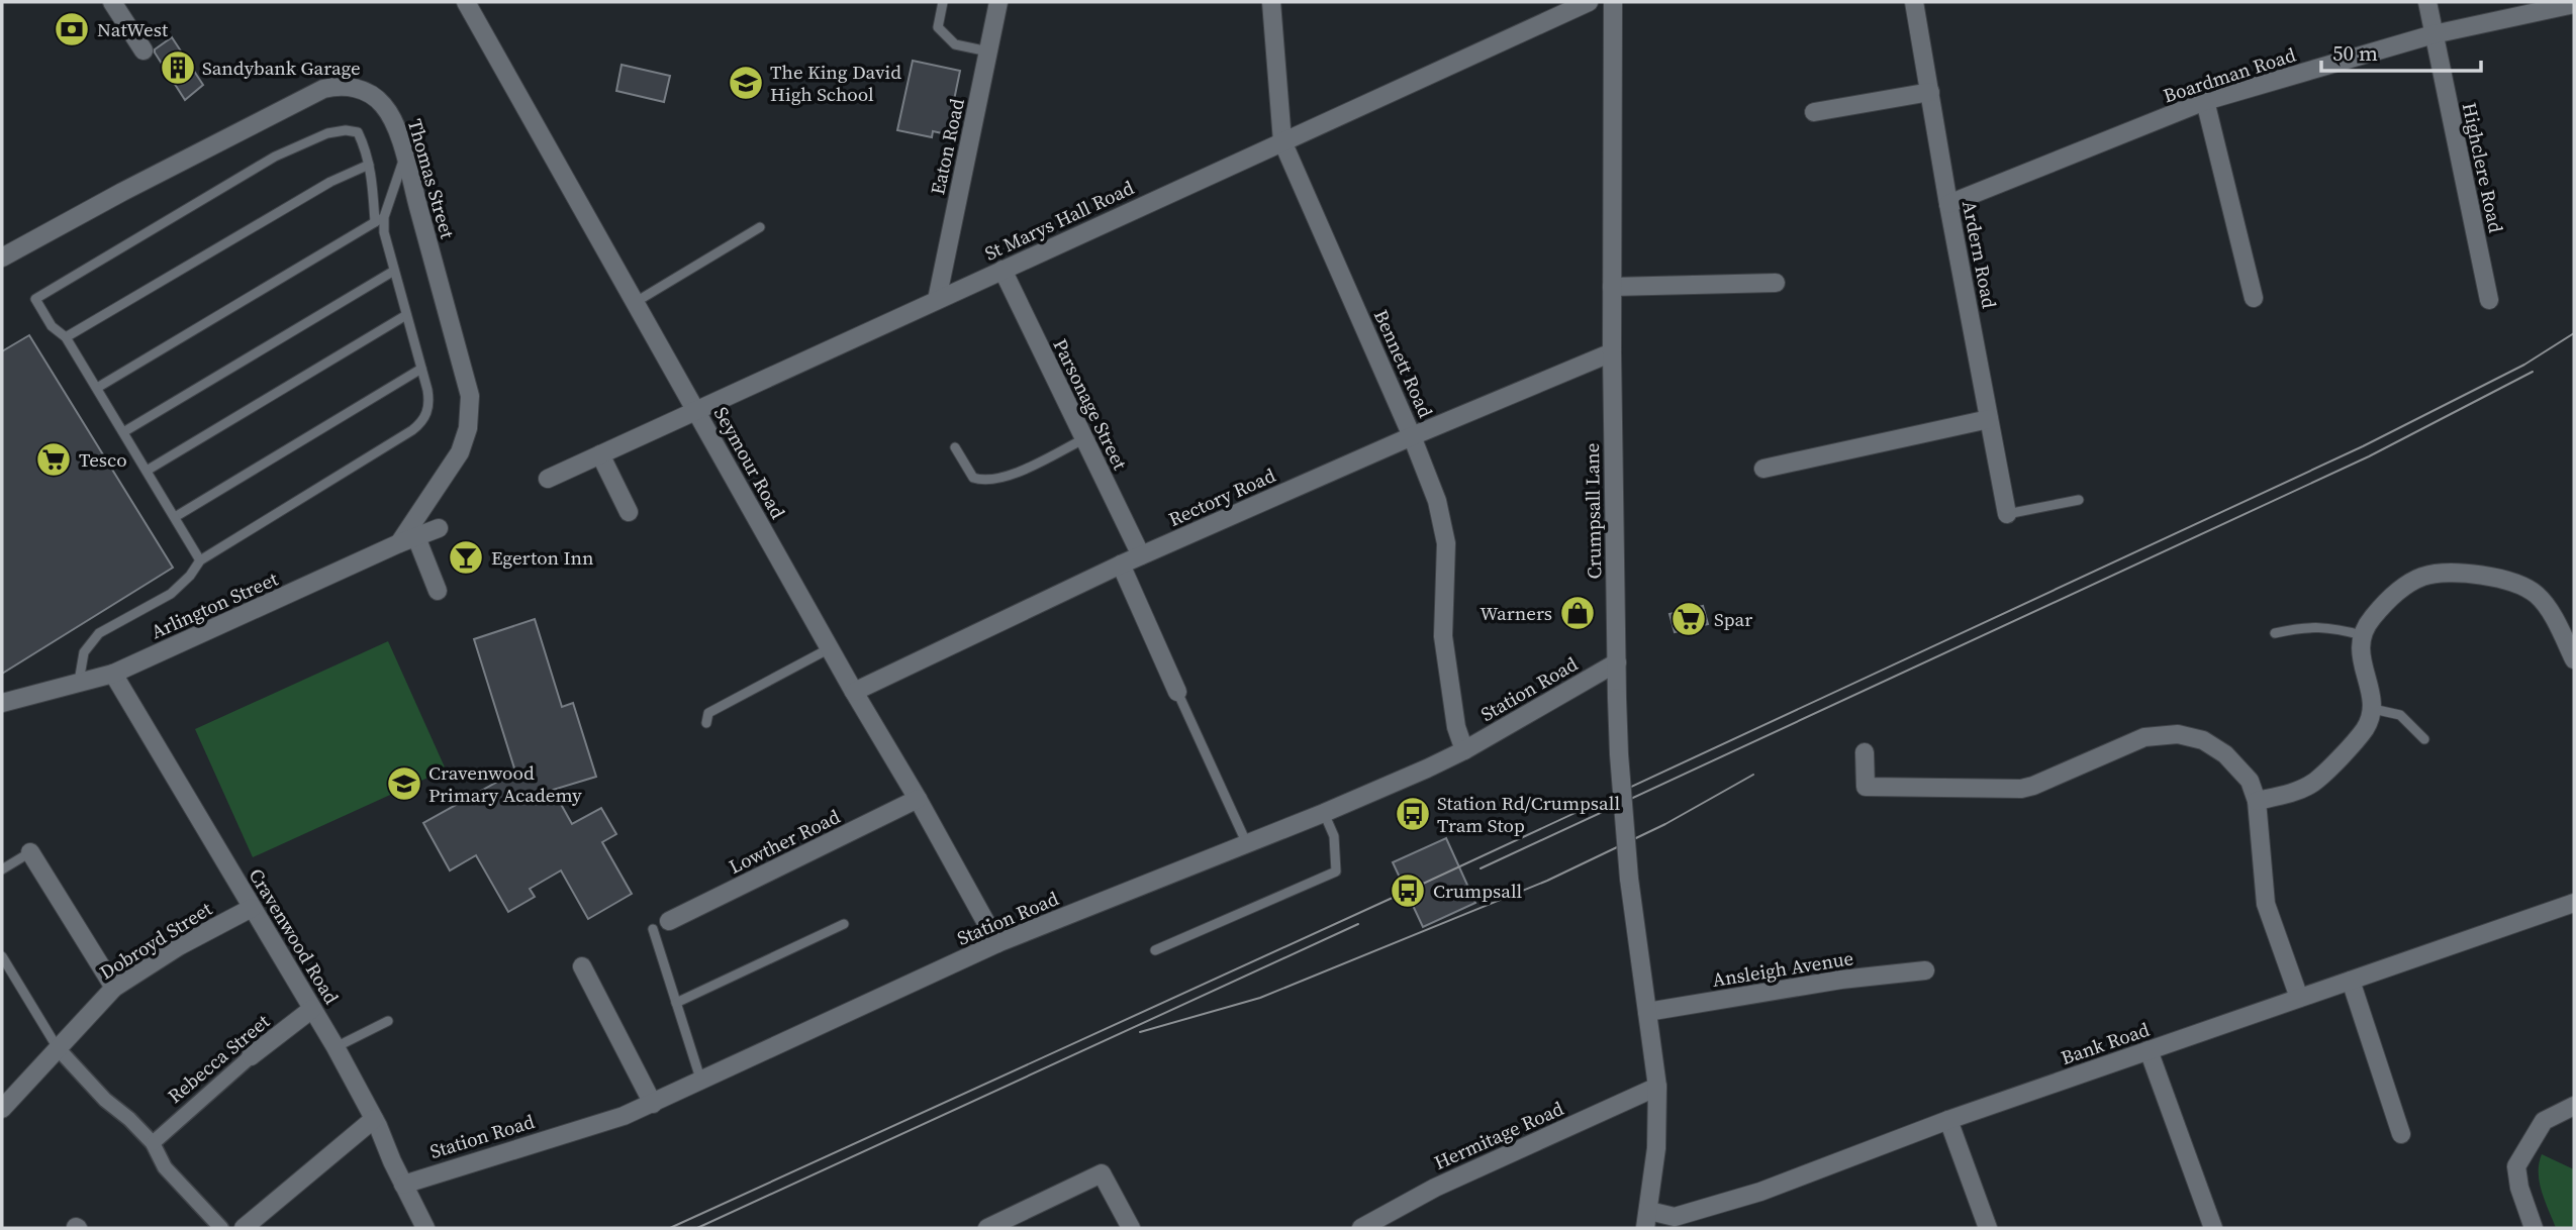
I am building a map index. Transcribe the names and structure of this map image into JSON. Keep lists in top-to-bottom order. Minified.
{"streets":{"street":["Boardman Road","Eaton Road","Highclere Road","Thomas Street","St Marys Hall Road","Ardern Road","Bennett Road","Parsonage Street","Seymour Road","Rectory Road","Crumpsall Lane","Arlington Street","Station Road","Lowther Road","Cravenwood Road","Dobroyd Street","Ansleigh Avenue","Bank Road","Rebecca Street","Hermitage Road"]},"crossings":[["Boardman Road","Highclere Road"],["Boardman Road","Ardern Road"],["Eaton Road","St Marys Hall Road"],["Thomas Street","Arlington Street"],["St Marys Hall Road","Bennett Road"],["St Marys Hall Road","Parsonage Street"],["St Marys Hall Road","Seymour Road"],["Bennett Road","Rectory Road"],["Bennett Road","Station Road"],["Parsonage Street","Rectory Road"],["Seymour Road","Rectory Road"],["Seymour Road","Station Road"],["Seymour Road","Lowther Road"],["Rectory Road","Crumpsall Lane"],["Crumpsall Lane","Station Road"],["Crumpsall Lane","Ansleigh Avenue"],["Crumpsall Lane","Bank Road"],["Crumpsall Lane","Hermitage Road"],["Arlington Street","Cravenwood Road"],["Station Road","Cravenwood Road"],["Cravenwood Road","Dobroyd Street"],["Cravenwood Road","Rebecca Street"]],"places":{"bank":["NatWest"],"building":["Sandybank Garage"],"school or university":["The King David High School","Cravenwood Primary Academy"],"supermarket":["Tesco","Spar"],"bar":["Egerton Inn"],"shop":["Warners"],"bus stop":["Station Rd/Crumpsall Tram Stop","Crumpsall"]},"scale_bar":"50 m"}
